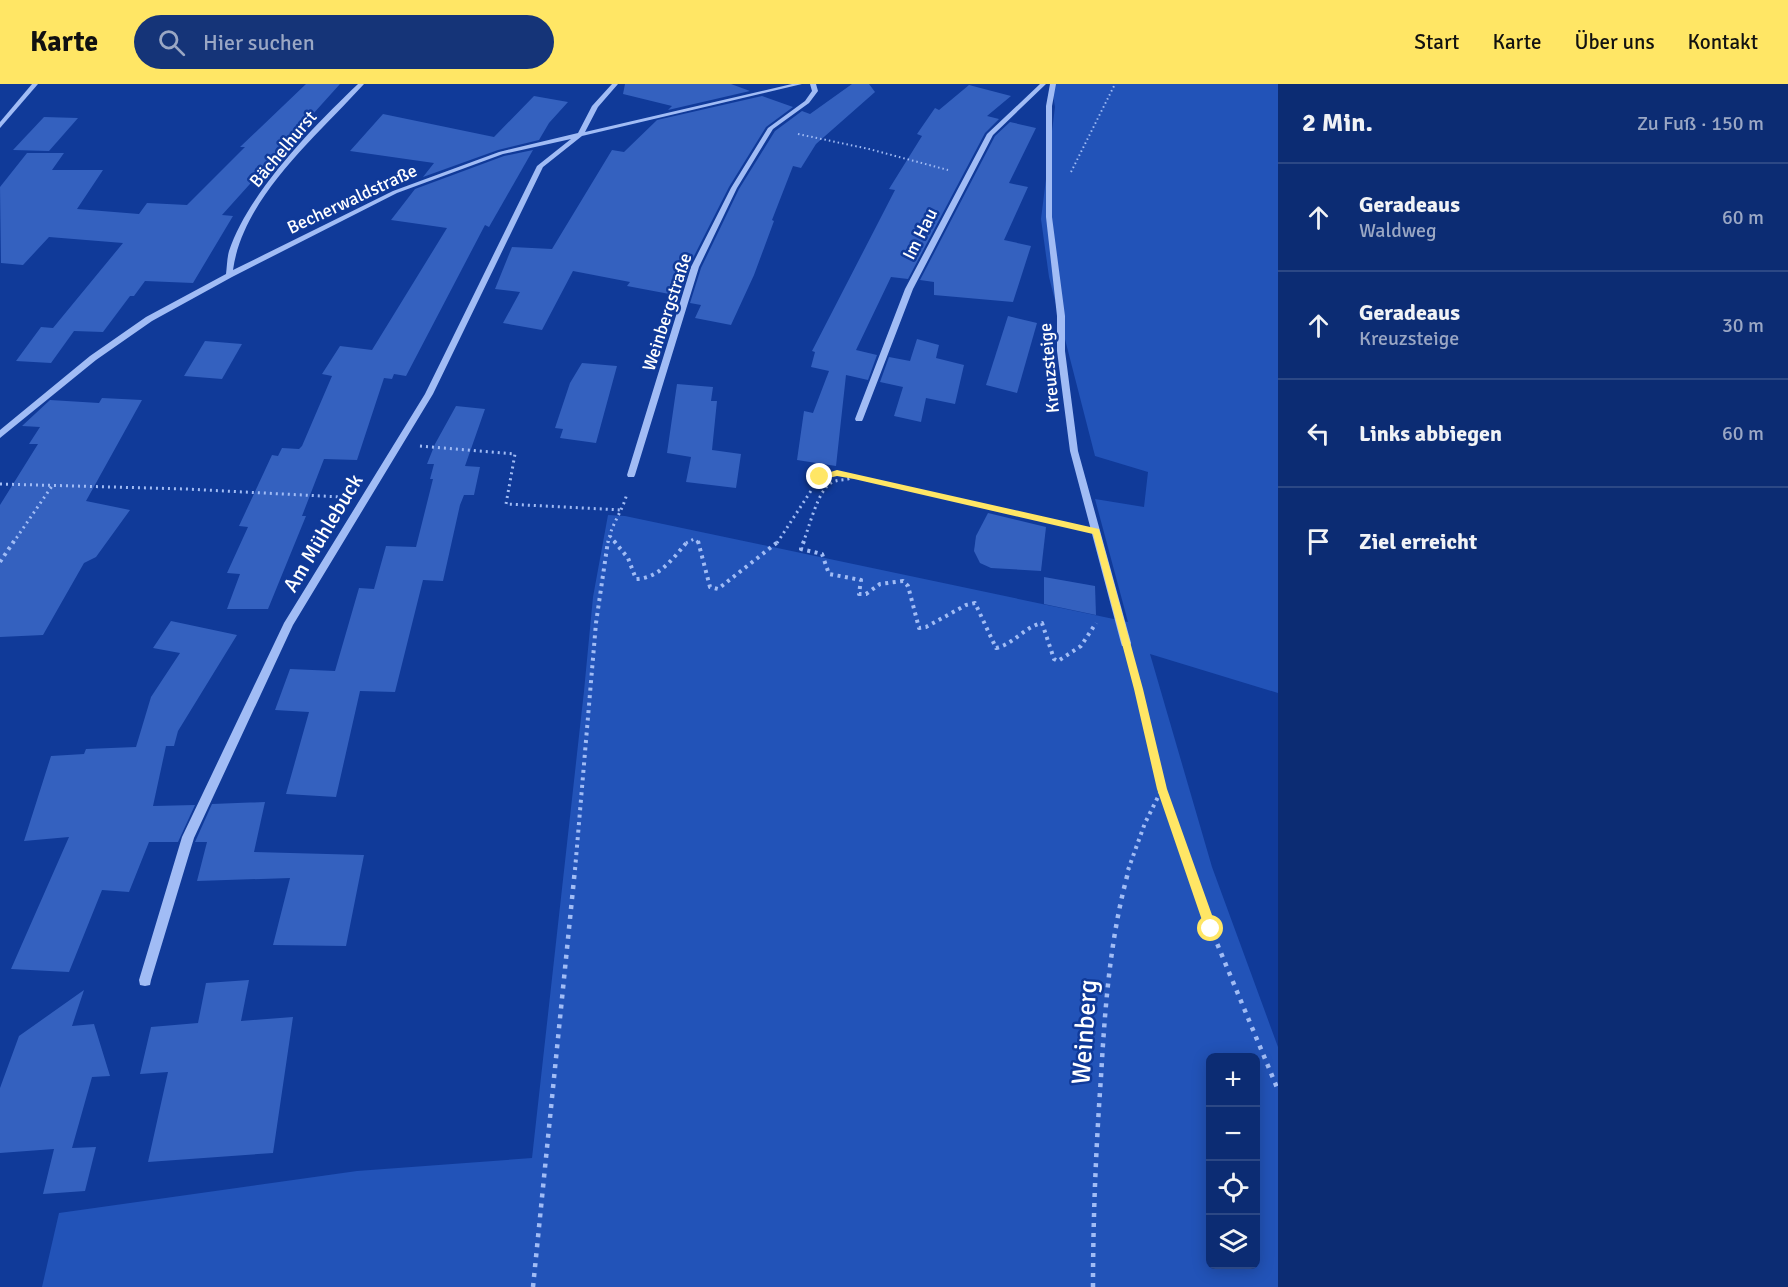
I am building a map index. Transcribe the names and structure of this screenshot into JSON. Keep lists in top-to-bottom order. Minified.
{"streets":{"street":["Bächelhurst","Becherwaldstraße","Im Hau","Weinbergstraße","Kreuzsteige","Am Mühlebuck"],"path":["Weinberg"]},"crossings":[["Bächelhurst","Becherwaldstraße"],["Becherwaldstraße","Am Mühlebuck"]],"page":{"header":"Karte","search":"Hier suchen","nav":["Start","Karte","Über uns","Kontakt"],"heading":["2 Min.","Zu Fuß · 150 m"],"list":[["Geradeaus","Waldweg","60 m"],["Geradeaus","Kreuzsteige","30 m"],["Links abbiegen","60 m"],"Ziel erreicht"],"map_buttons":["+","−"]}}
